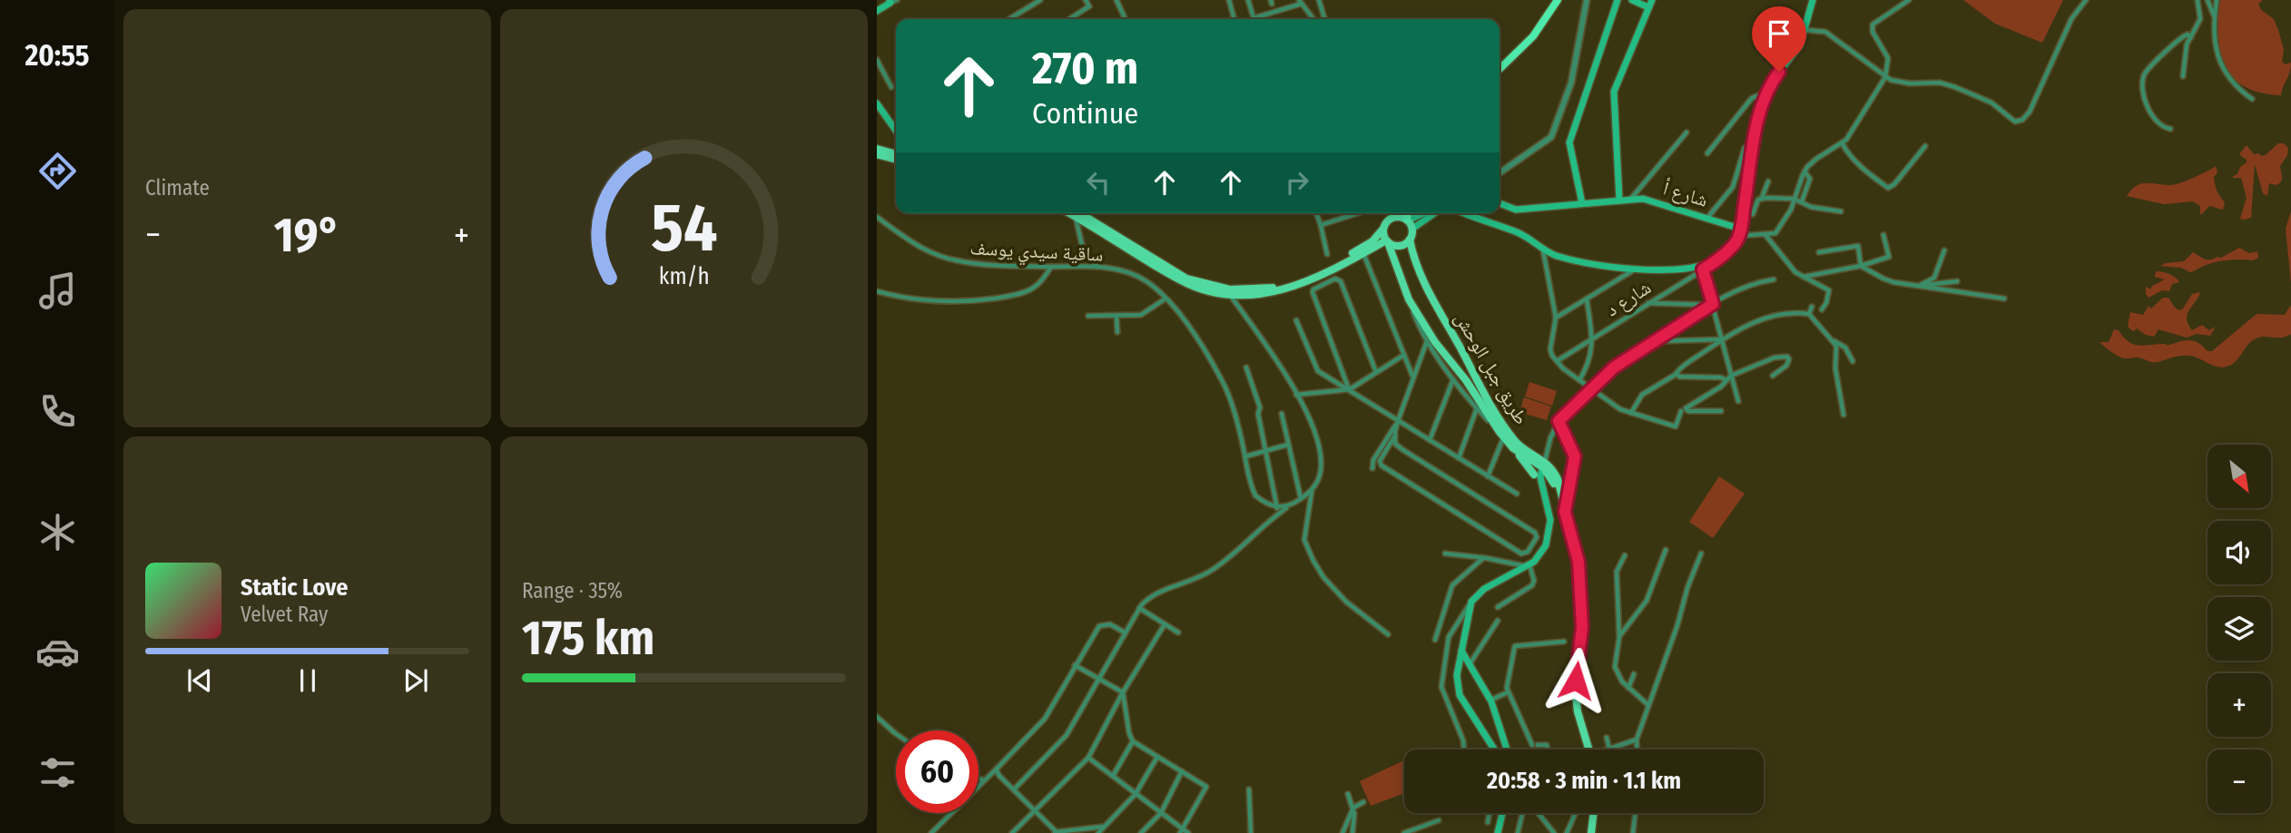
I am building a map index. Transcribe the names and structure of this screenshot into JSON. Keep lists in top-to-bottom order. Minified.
{"streets":{"main road":["شارع أ","طريق جبل الوحش"],"street":["ساقية سيدي يوسف","شارع د"]},"north":"bottom right","page":{"tabs":"20:55","tile":["Climate",["Range · 35%","175 km"]],"turn":["270 m","Continue"],"heat":["−","19°","+"],"map_buttons":["+","−"],"song":["Static Love","Velvet Ray"],"limit":"60","trip":"20:58 · 3 min · 1.1 km","gauge":["54","km/h"]}}
